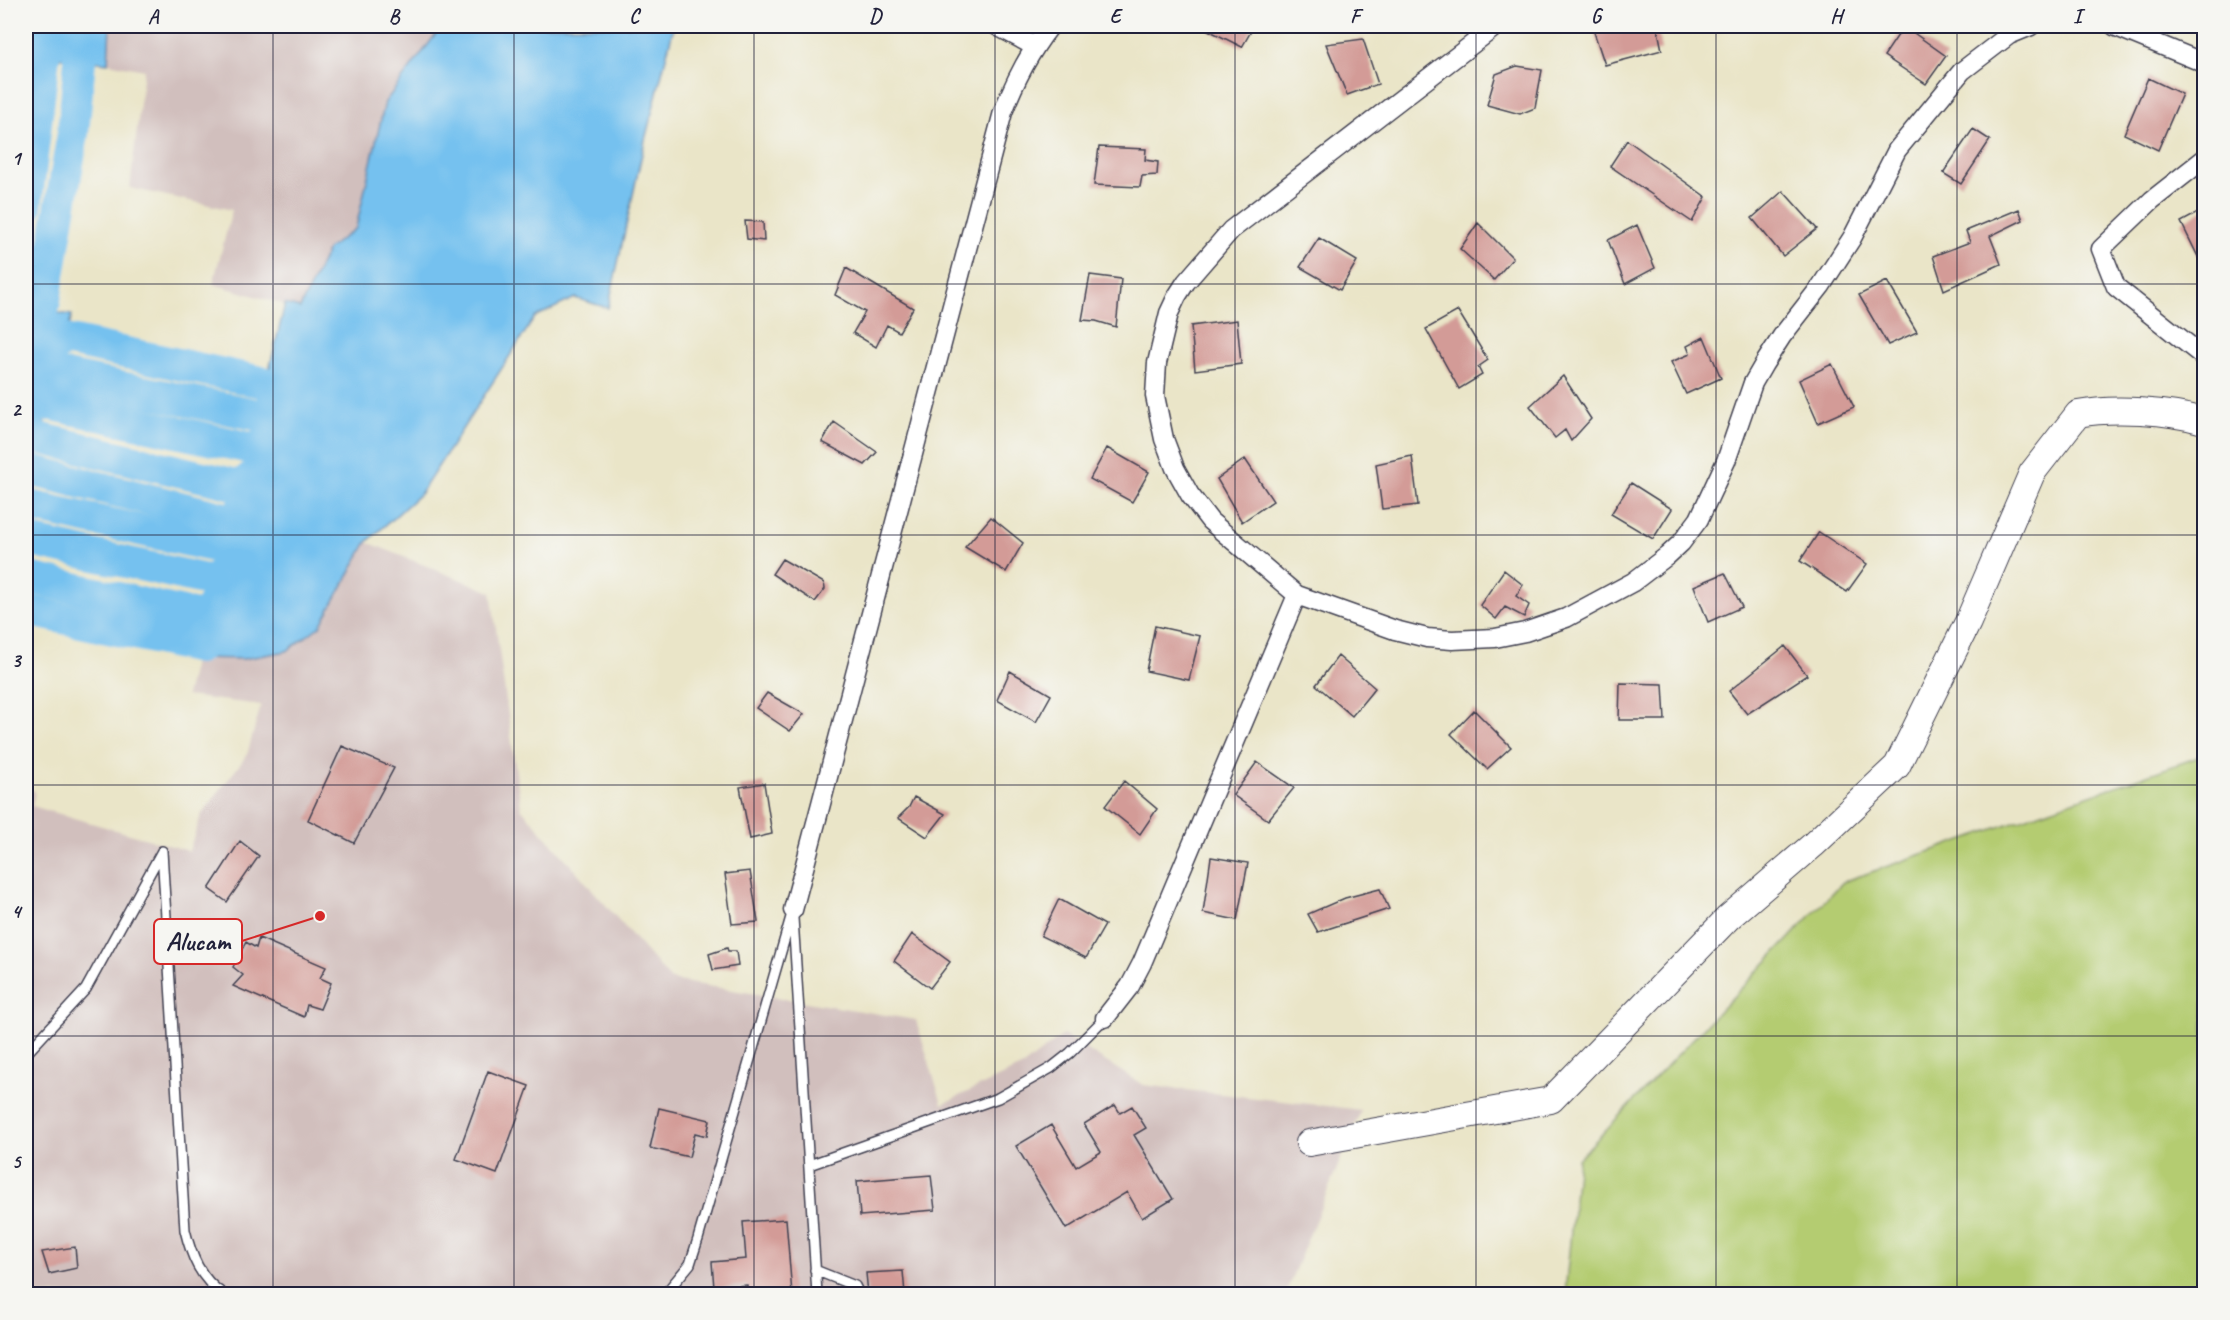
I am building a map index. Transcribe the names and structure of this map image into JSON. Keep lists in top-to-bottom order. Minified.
{"places":["Alucam"],"grid":{"columns":["A","B","C","D","E","F","G","H","I"],"rows":["1","2","3","4","5"]}}
